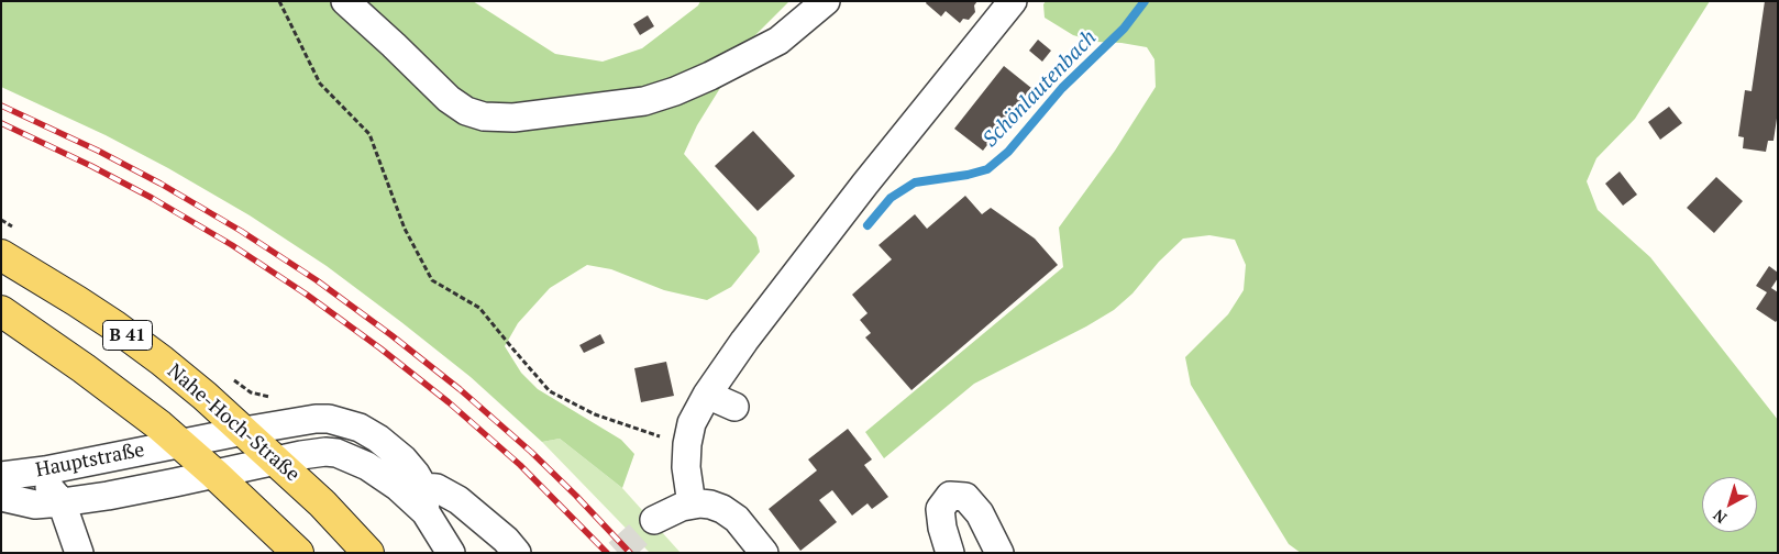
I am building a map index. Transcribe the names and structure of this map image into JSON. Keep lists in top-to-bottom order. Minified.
{"streets":{"main road":["B 41","Nahe-Hoch-Straße"],"street":["Hauptstraße"]},"crossings":[["B 41","Hauptstraße"],["Nahe-Hoch-Straße","Hauptstraße"]],"water":["Schönlautenbach"],"north":"bottom left"}
